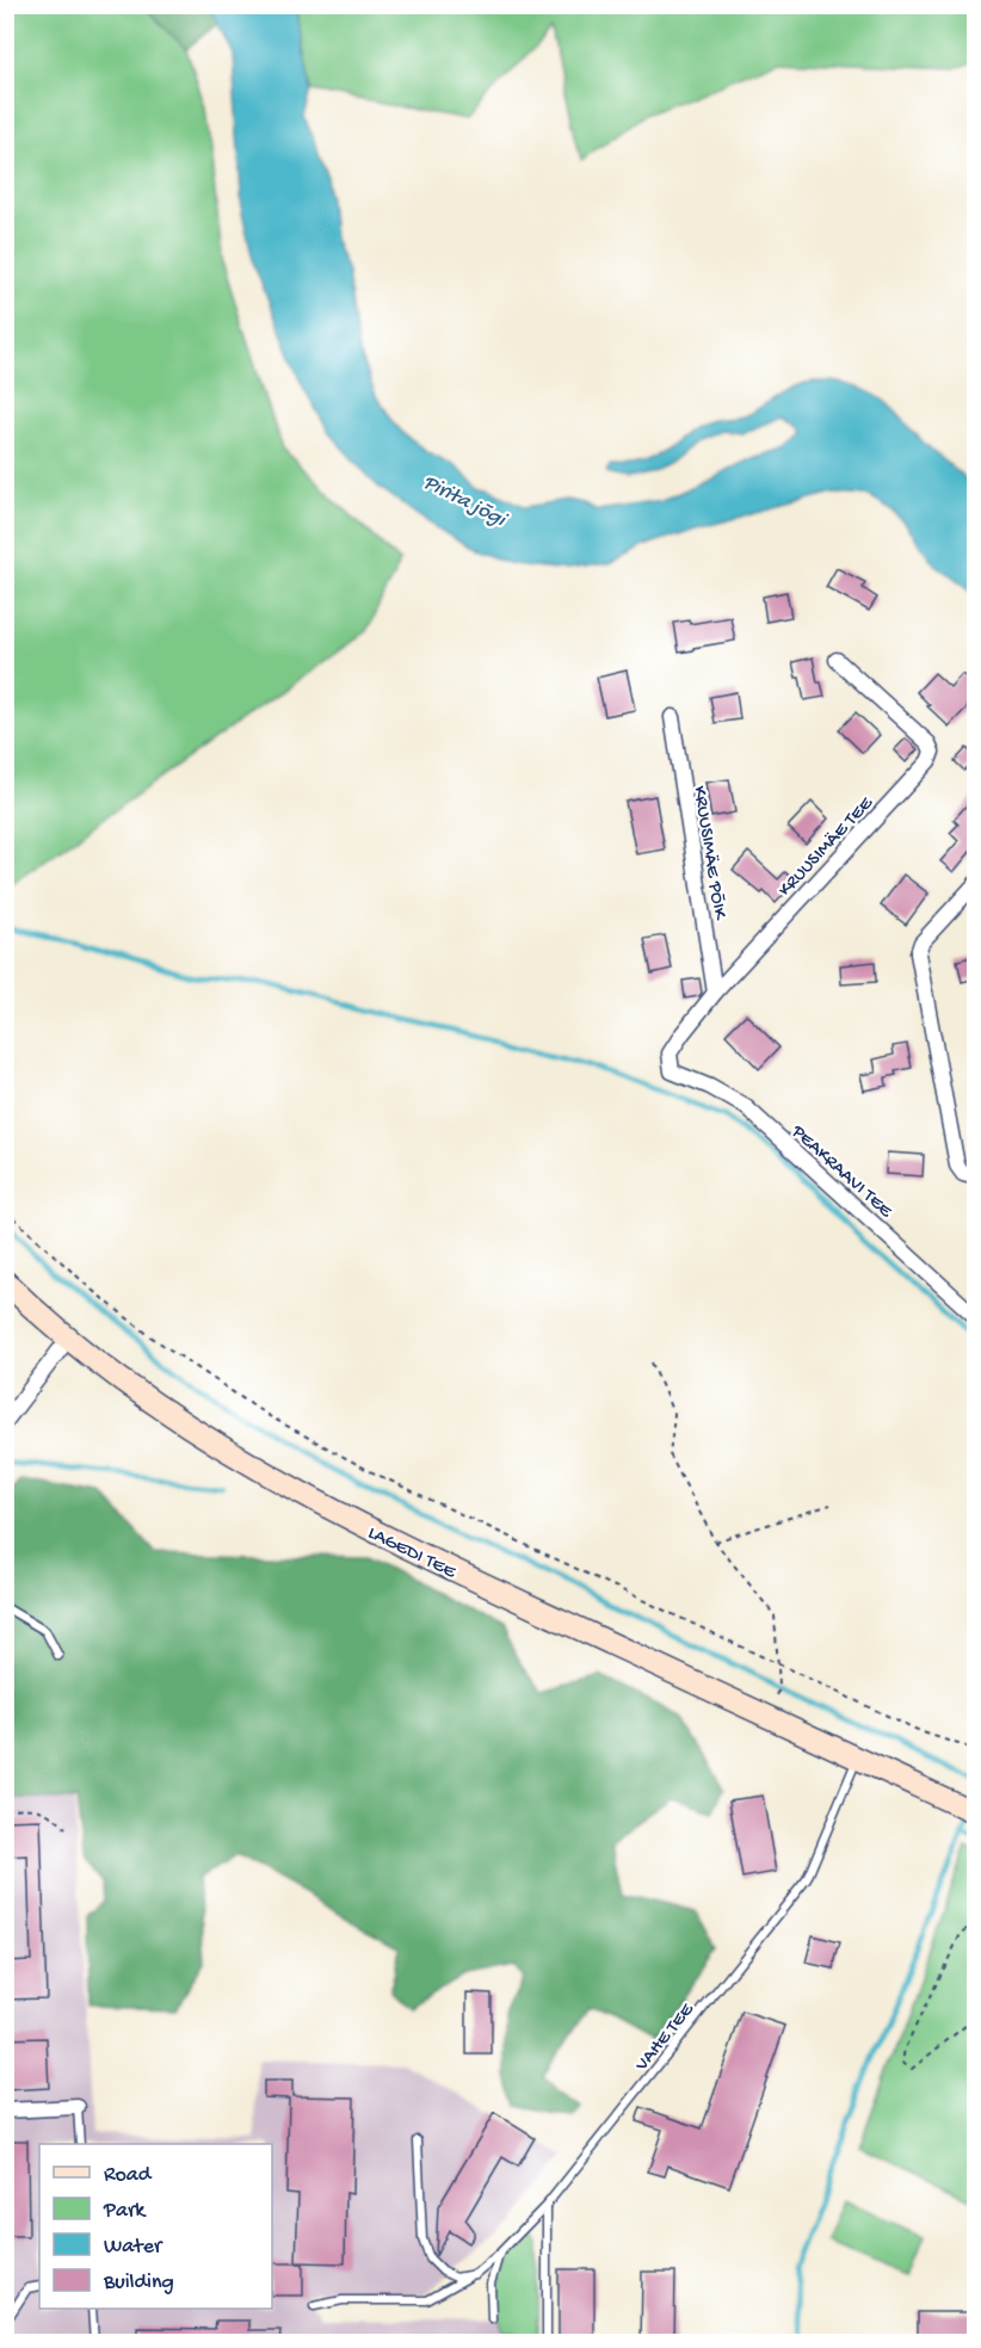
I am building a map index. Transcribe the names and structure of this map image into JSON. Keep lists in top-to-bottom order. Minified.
{"streets":{"street":["KRUUSIMÄE TEE","KRUUSIMÄE PÕIK","PEAKRAAVI TEE","LAGEDI TEE"],"lane":["VAHE TEE"]},"crossings":[["KRUUSIMÄE TEE","KRUUSIMÄE PÕIK"],["KRUUSIMÄE TEE","PEAKRAAVI TEE"],["LAGEDI TEE","VAHE TEE"]],"water":["Pirita jõgi"],"legend":["Road","Park","Water","Building"]}
